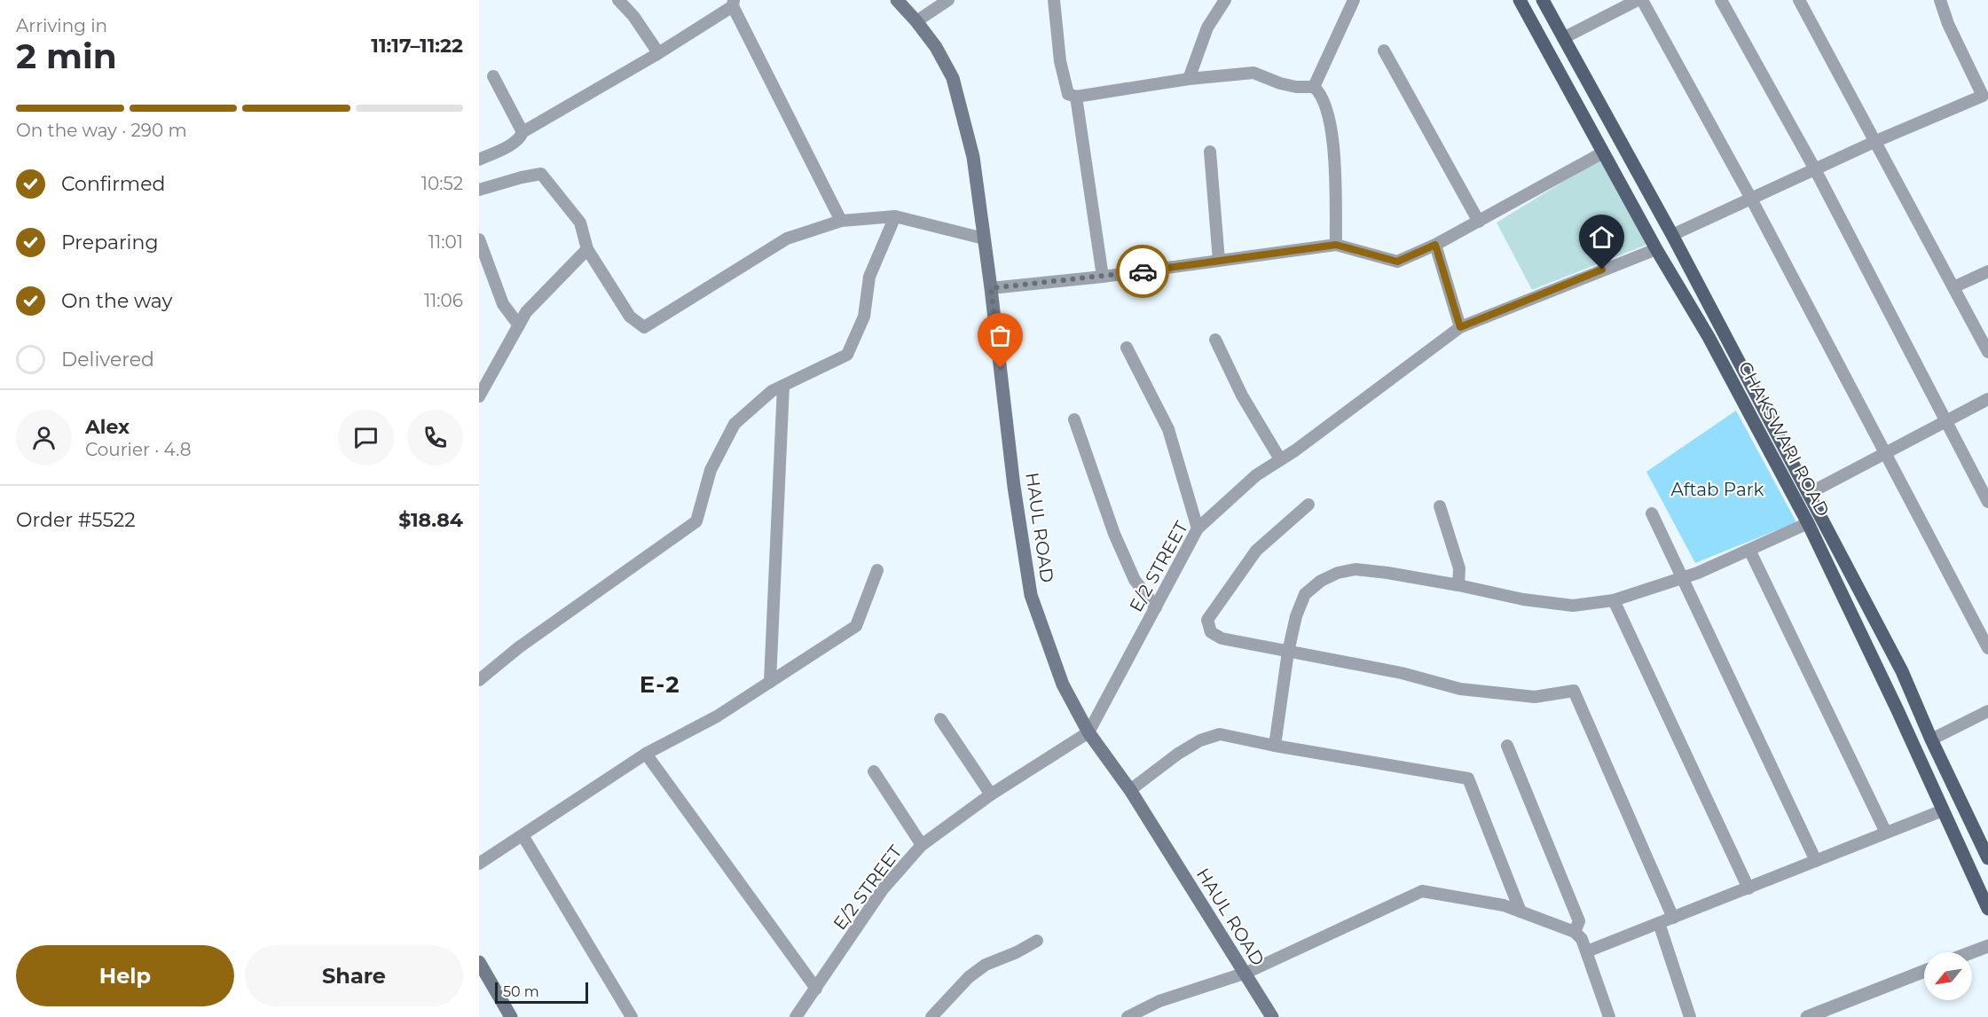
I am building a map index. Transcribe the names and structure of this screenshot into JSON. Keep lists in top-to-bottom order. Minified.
{"streets":{"main road":["CHAKSWARI ROAD","HAUL ROAD"],"street":["E/2 STREET"]},"crossings":[["CHAKSWARI ROAD","E/2 STREET"],["HAUL ROAD","E/2 STREET"]],"districts":["E-2"],"parks":["Aftab Park"],"scale_bar":"50 m","north":"bottom left","page":{"heading":["2 min","Arriving in","11:17–11:22"],"panel":["Alex","Courier · 4.8","Order #5522","$18.84"],"bar":"On the way · 290 m","list":[["Confirmed","10:52"],["Preparing","11:01"],["On the way","11:06"],"Delivered"],"buttons":["Help","Share"],"scale":"50 m"}}
